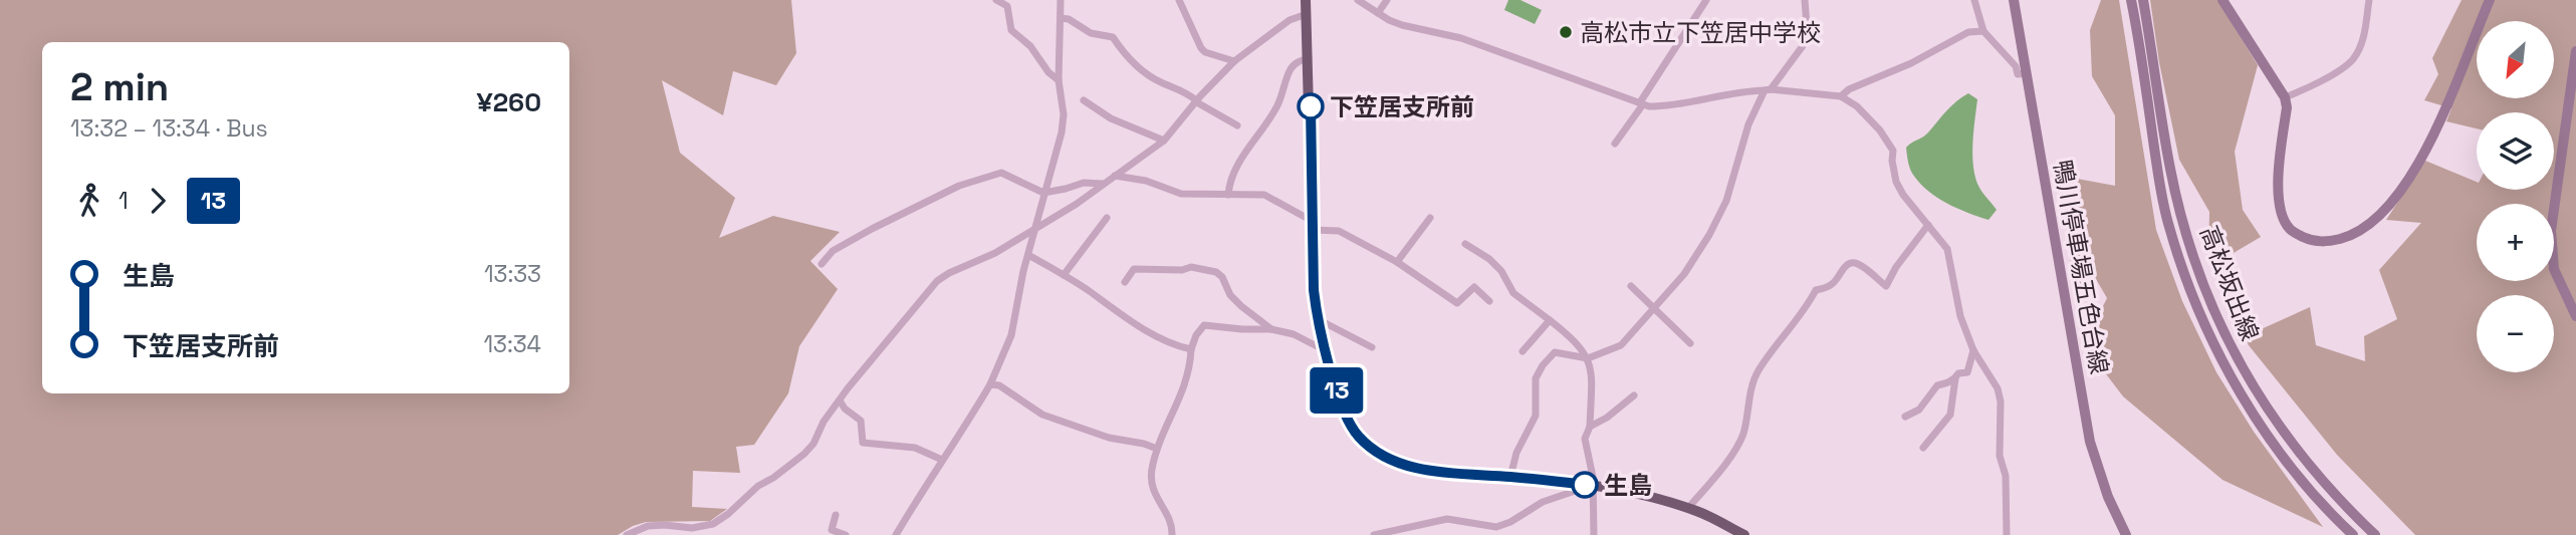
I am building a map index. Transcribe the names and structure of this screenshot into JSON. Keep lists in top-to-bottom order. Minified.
{"streets":{"main road":["鴨川停車場五色台線","高松坂出線"]},"places":["高松市立下笠居中学校","下笠居支所前","生島"],"lines":["bus line 13"],"north":"bottom left","page":{"on_map":"13","map_buttons":["+","−"],"heading":["2 min","13:32 – 13:34 · Bus","¥260"],"legs":["1","13"],"list":[{"name":"生島","value":"13:33"},{"name":"下笠居支所前","value":"13:34"}]}}
